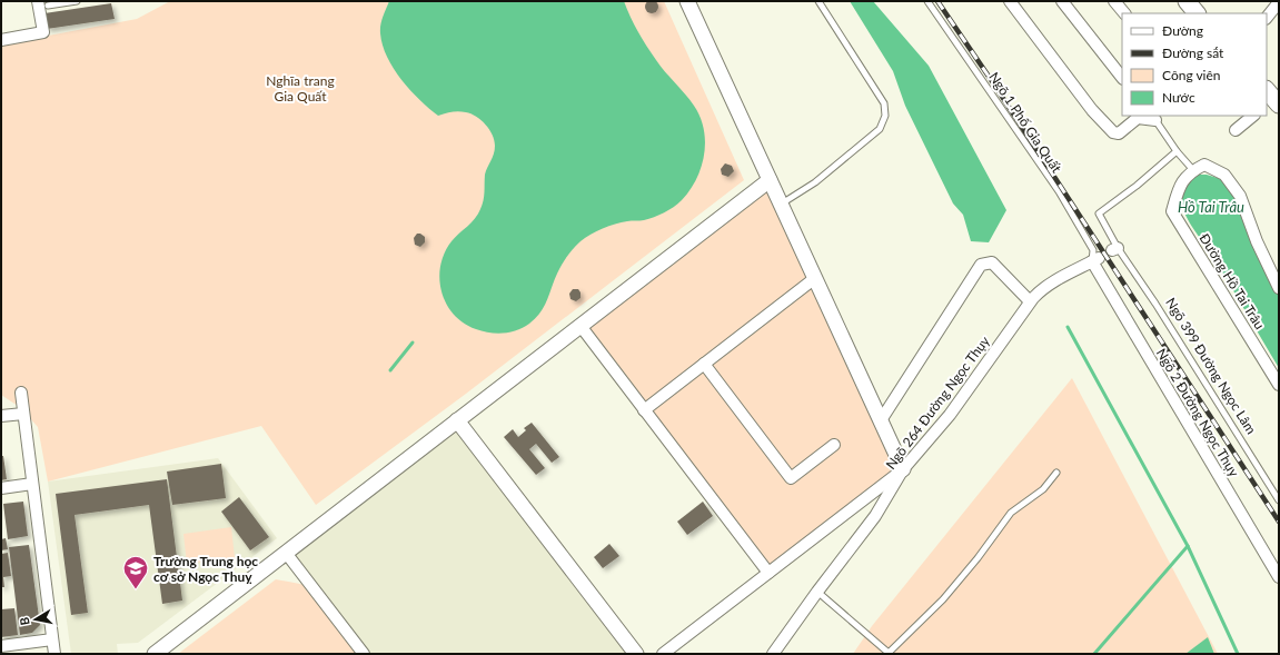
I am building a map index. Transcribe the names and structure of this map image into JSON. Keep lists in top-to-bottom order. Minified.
{"streets":{"street":["Đường Hồ Tai Trâu","Ngõ 264 Đường Ngọc Thụy","Ngõ 2 Đường Ngọc Thụy"],"lane":["Ngõ 1 Phố Gia Quất","Ngõ 399 Đường Ngọc Lâm"]},"crossings":[["Ngõ 1 Phố Gia Quất","Ngõ 264 Đường Ngọc Thụy"],["Ngõ 1 Phố Gia Quất","Ngõ 2 Đường Ngọc Thụy"],["Ngõ 264 Đường Ngọc Thụy","Ngõ 2 Đường Ngọc Thụy"]],"water":["Hồ Tai Trâu"],"parks":["Nghĩa trang Gia Quất"],"places":{"school or university":["Trường Trung học cơ sở Ngọc Thuỵ"]},"legend":["Đường","Đường sắt","Công viên","Nước"],"north":"left"}
